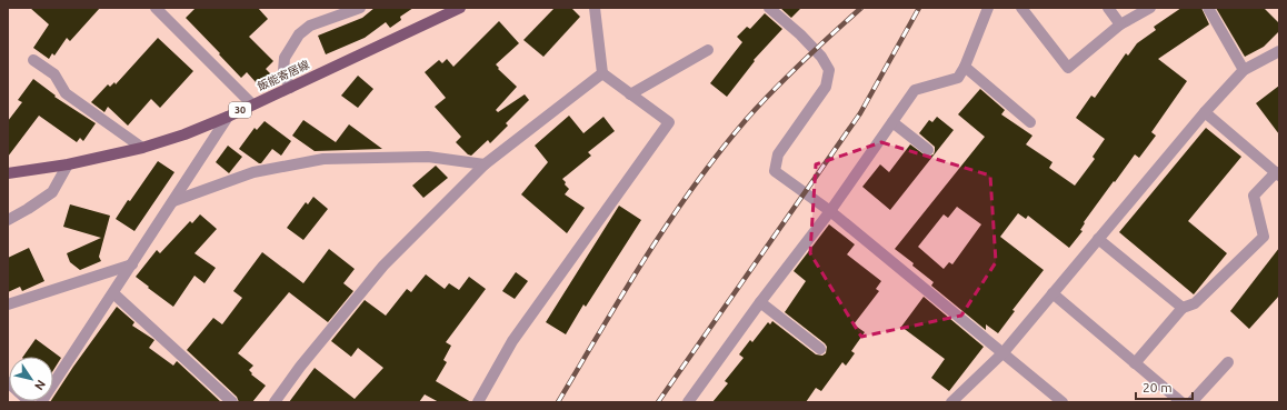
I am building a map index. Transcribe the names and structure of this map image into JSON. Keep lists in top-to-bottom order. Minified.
{"streets":{"main road":["飯能寄居線","30"]},"scale_bar":"20 m","north":"bottom right"}
